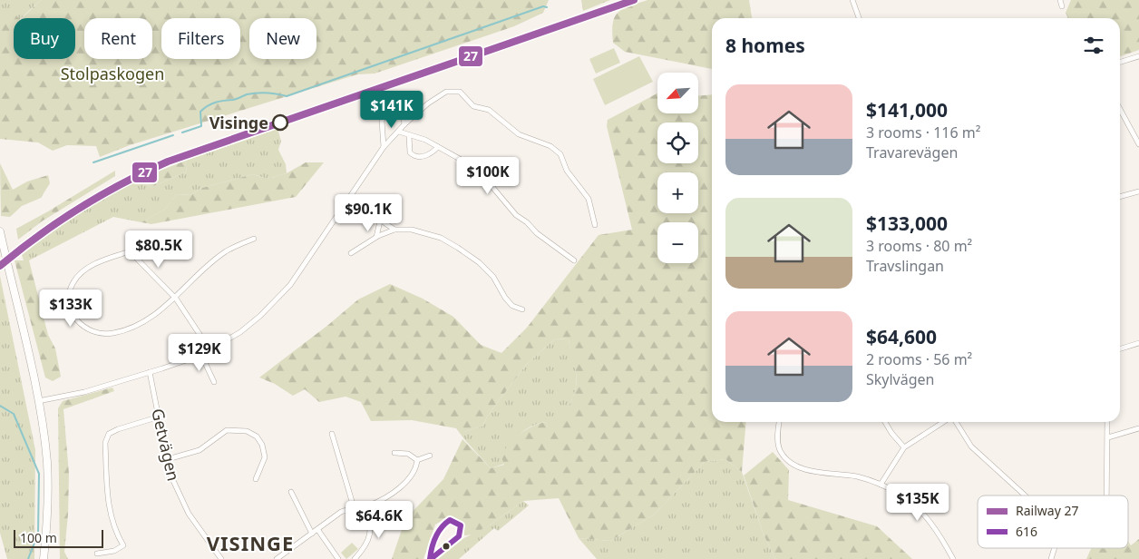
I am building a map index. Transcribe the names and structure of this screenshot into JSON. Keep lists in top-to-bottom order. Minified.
{"streets":{"street":["Getvägen"]},"districts":["VISINGE"],"parks":["Stolpaskogen"],"places":["Visinge"],"lines":["rail line 27","transit line 616"],"legend":["Railway 27","616"],"scale_bar":"100 m","north":"bottom left","page":{"chip":["Buy","Rent","Filters","New"],"heading":"8 homes","map_buttons":["+","−"],"list":[{"name":"$141,000","note":"3 rooms · 116 m² · Travarevägen"},{"name":"$133,000","note":"3 rooms · 80 m² · Travslingan"},{"name":"$64,600","note":"2 rooms · 56 m² · Skylvägen"}],"price":["$141K","$100K","$90.1K","$80.5K","$133K","$129K","$135K","$64.6K"],"scale":"100 m"}}
